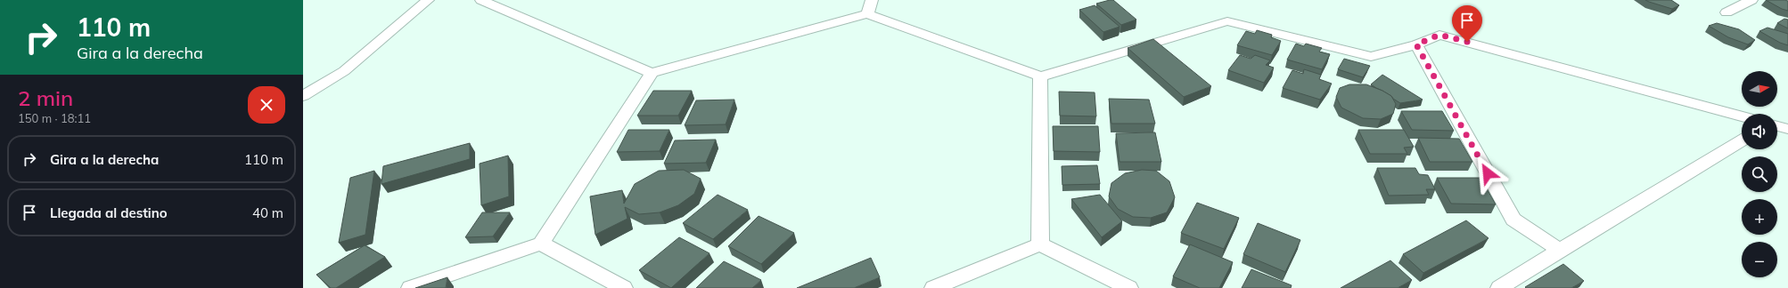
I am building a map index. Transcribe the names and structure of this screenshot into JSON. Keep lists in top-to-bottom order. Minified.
{"north":"right","page":{"turn":["110 m","Gira a la derecha"],"map_buttons":["+","−"],"heading":["2 min","150 m · 18:11"],"list":[{"name":"Gira a la derecha","value":"110 m"},{"name":"Llegada al destino","value":"40 m"}]}}
